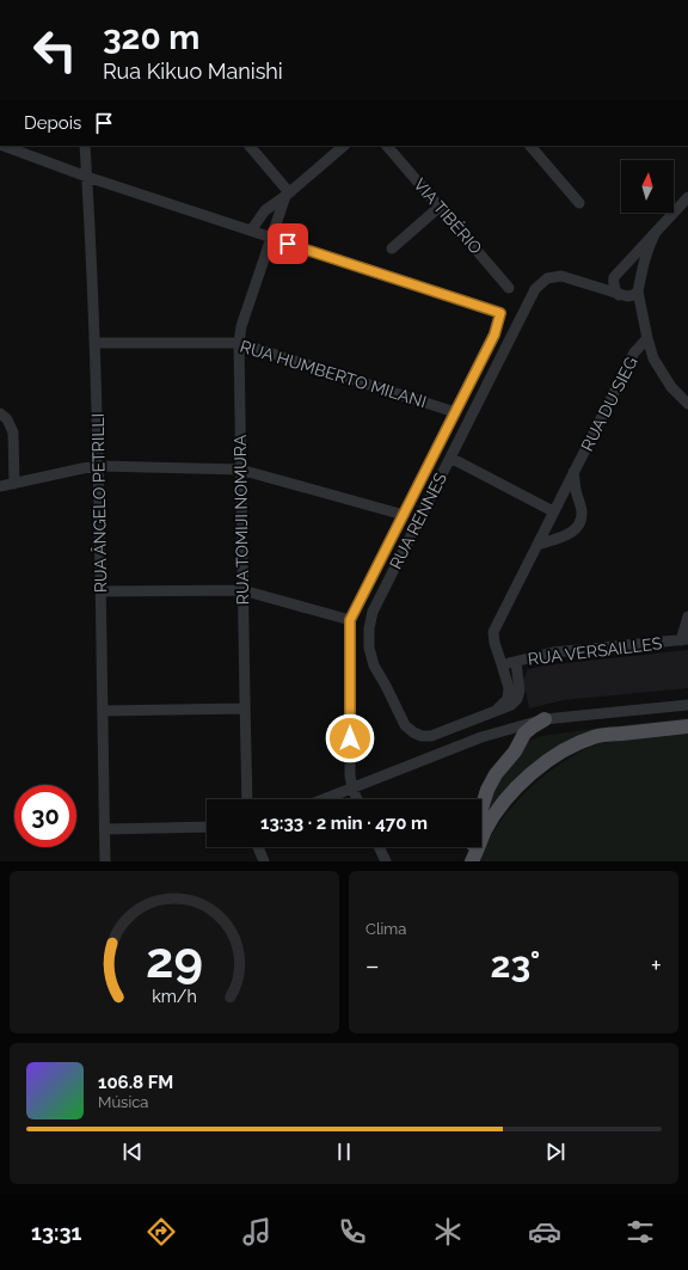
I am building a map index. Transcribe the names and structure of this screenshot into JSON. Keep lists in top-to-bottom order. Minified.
{"streets":{"street":["VIA TIBÉRIO","RUA HUMBERTO MILANI","RUA DU SIEG","RUA ÂNGELO PETRILLI","RUA TOMIJI NOMURA","RUA RENNES","RUA VERSAILLES"]},"crossings":[["RUA HUMBERTO MILANI","RUA ÂNGELO PETRILLI"],["RUA HUMBERTO MILANI","RUA TOMIJI NOMURA"],["RUA DU SIEG","RUA VERSAILLES"],["RUA RENNES","RUA VERSAILLES"]],"north":"top","page":{"turn":["320 m","Rua Kikuo Manishi"],"then":"Depois","limit":"30","trip":"13:33 · 2 min · 470 m","tile":"Clima","heat":["−","23°","+"],"song":["106.8 FM","Música"],"tabs":"13:31","gauge":["29","km/h"]}}
